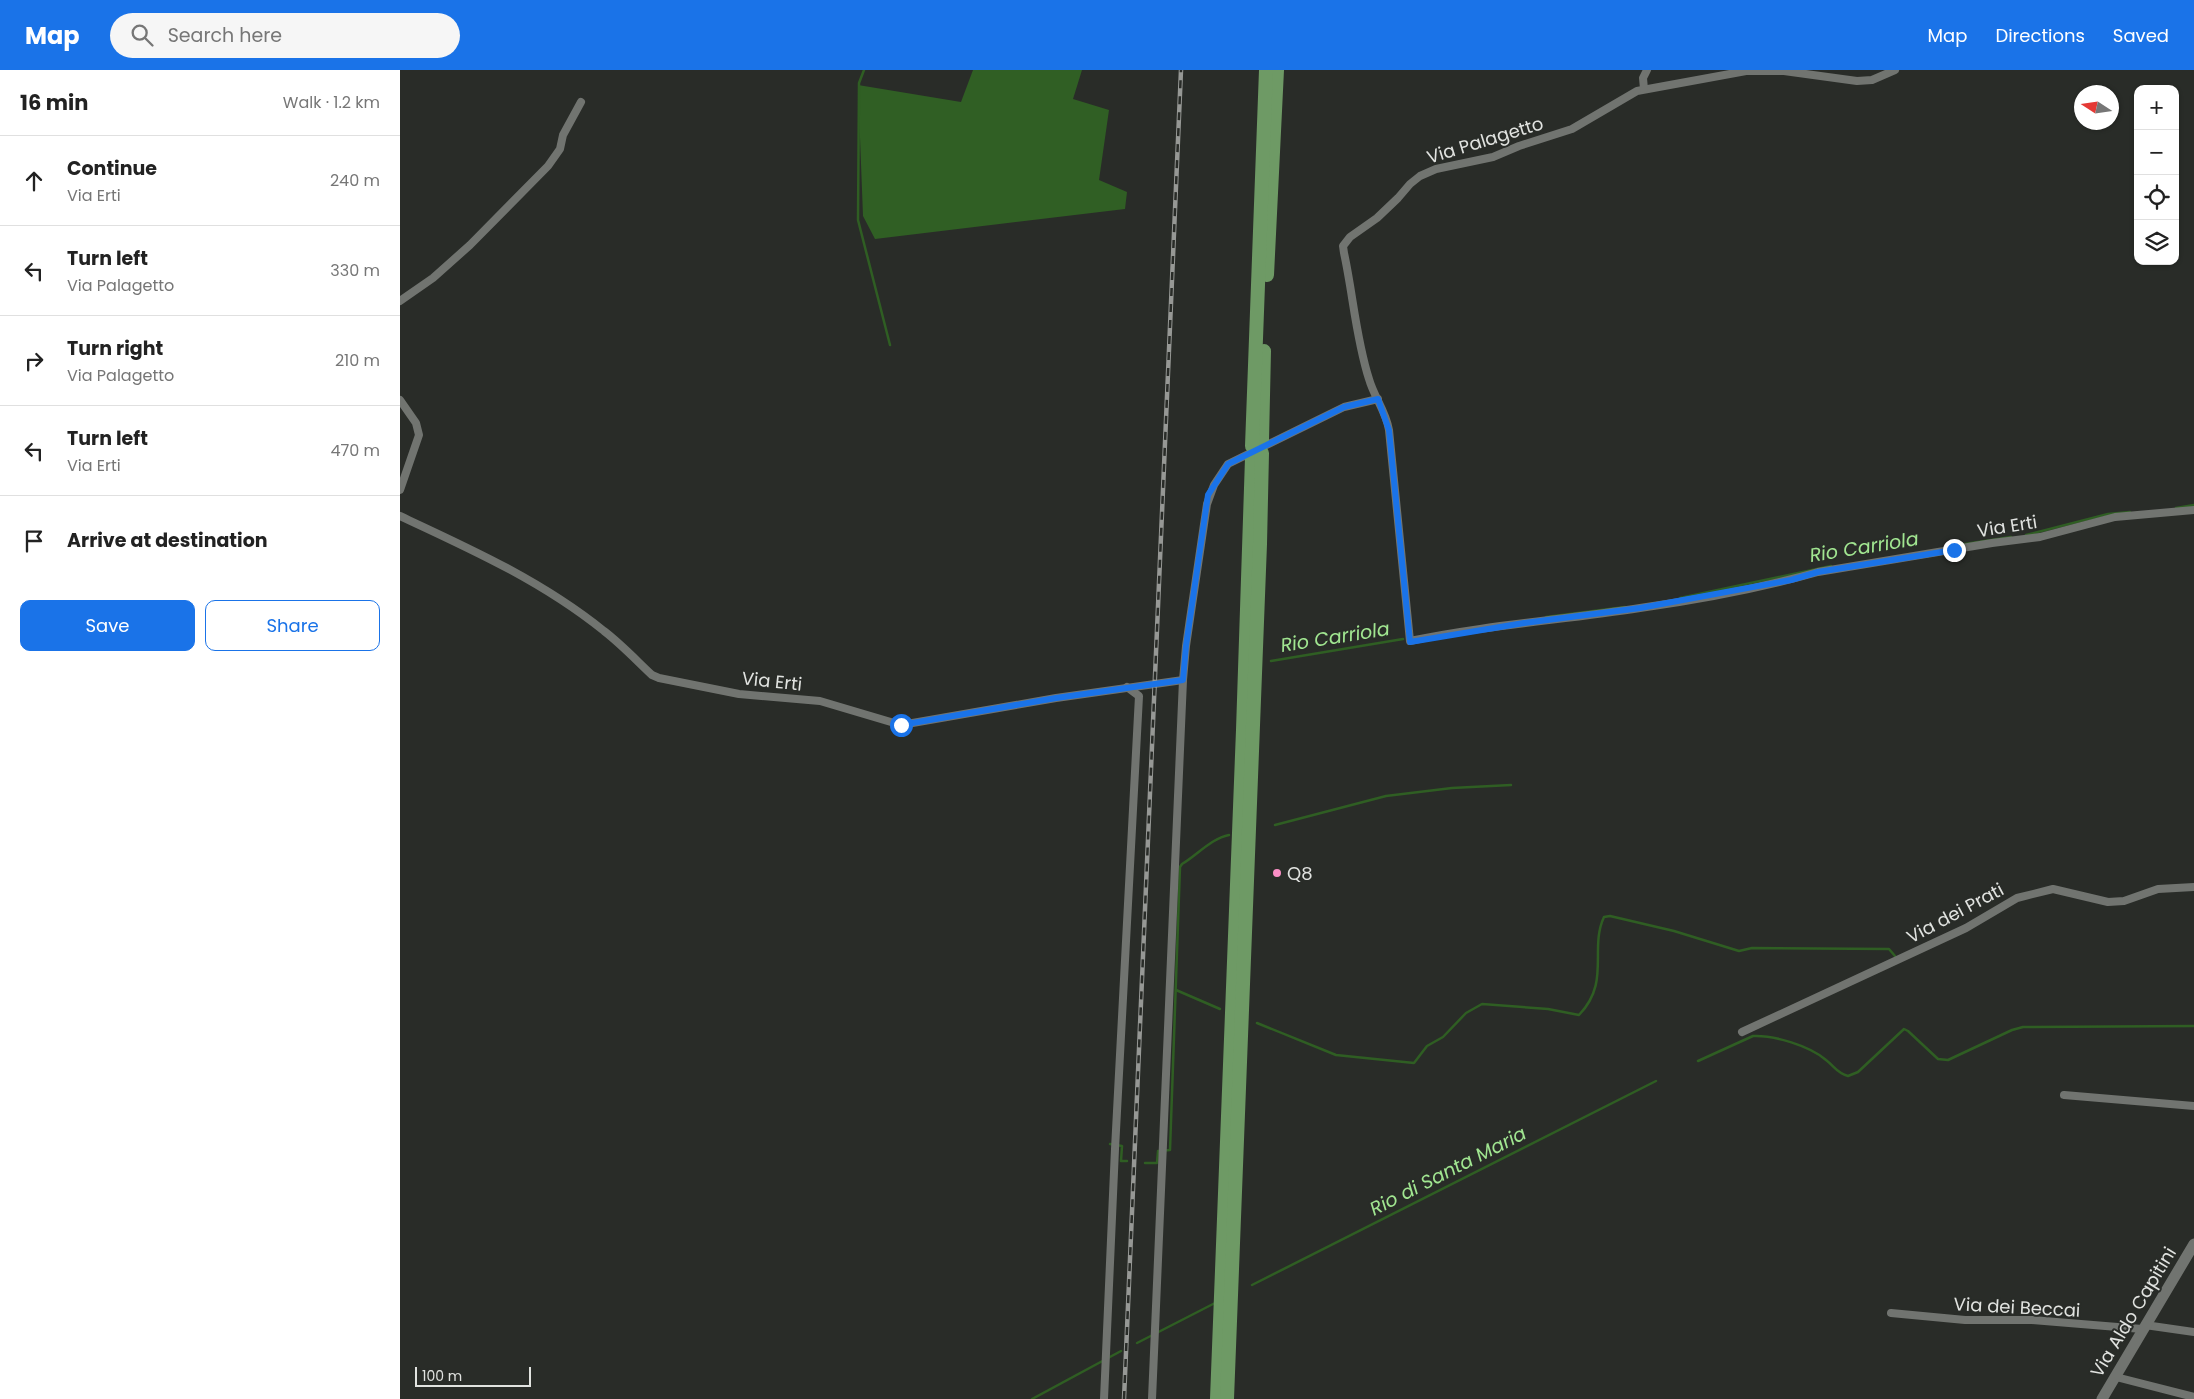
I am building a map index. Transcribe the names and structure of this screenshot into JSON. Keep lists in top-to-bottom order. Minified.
{"streets":{"main road":["Via Aldo Capitini"],"street":["Via Palagetto","Via Erti","Via dei Prati","Via dei Beccai"]},"crossings":[["Via Palagetto","Via Erti"],["Via dei Beccai","Via Aldo Capitini"]],"water":["Rio Carriola","Rio di Santa Maria"],"places":["Q8"],"scale_bar":"100 m","north":"left","page":{"header":"Map","search":"Search here","nav":["Map","Directions","Saved"],"heading":["16 min","Walk · 1.2 km"],"map_buttons":["+","−"],"list":[["Continue","Via Erti","240 m"],["Turn left","Via Palagetto","330 m"],["Turn right","Via Palagetto","210 m"],["Turn left","Via Erti","470 m"],"Arrive at destination"],"buttons":["Save","Share"],"scale":"100 m"}}
